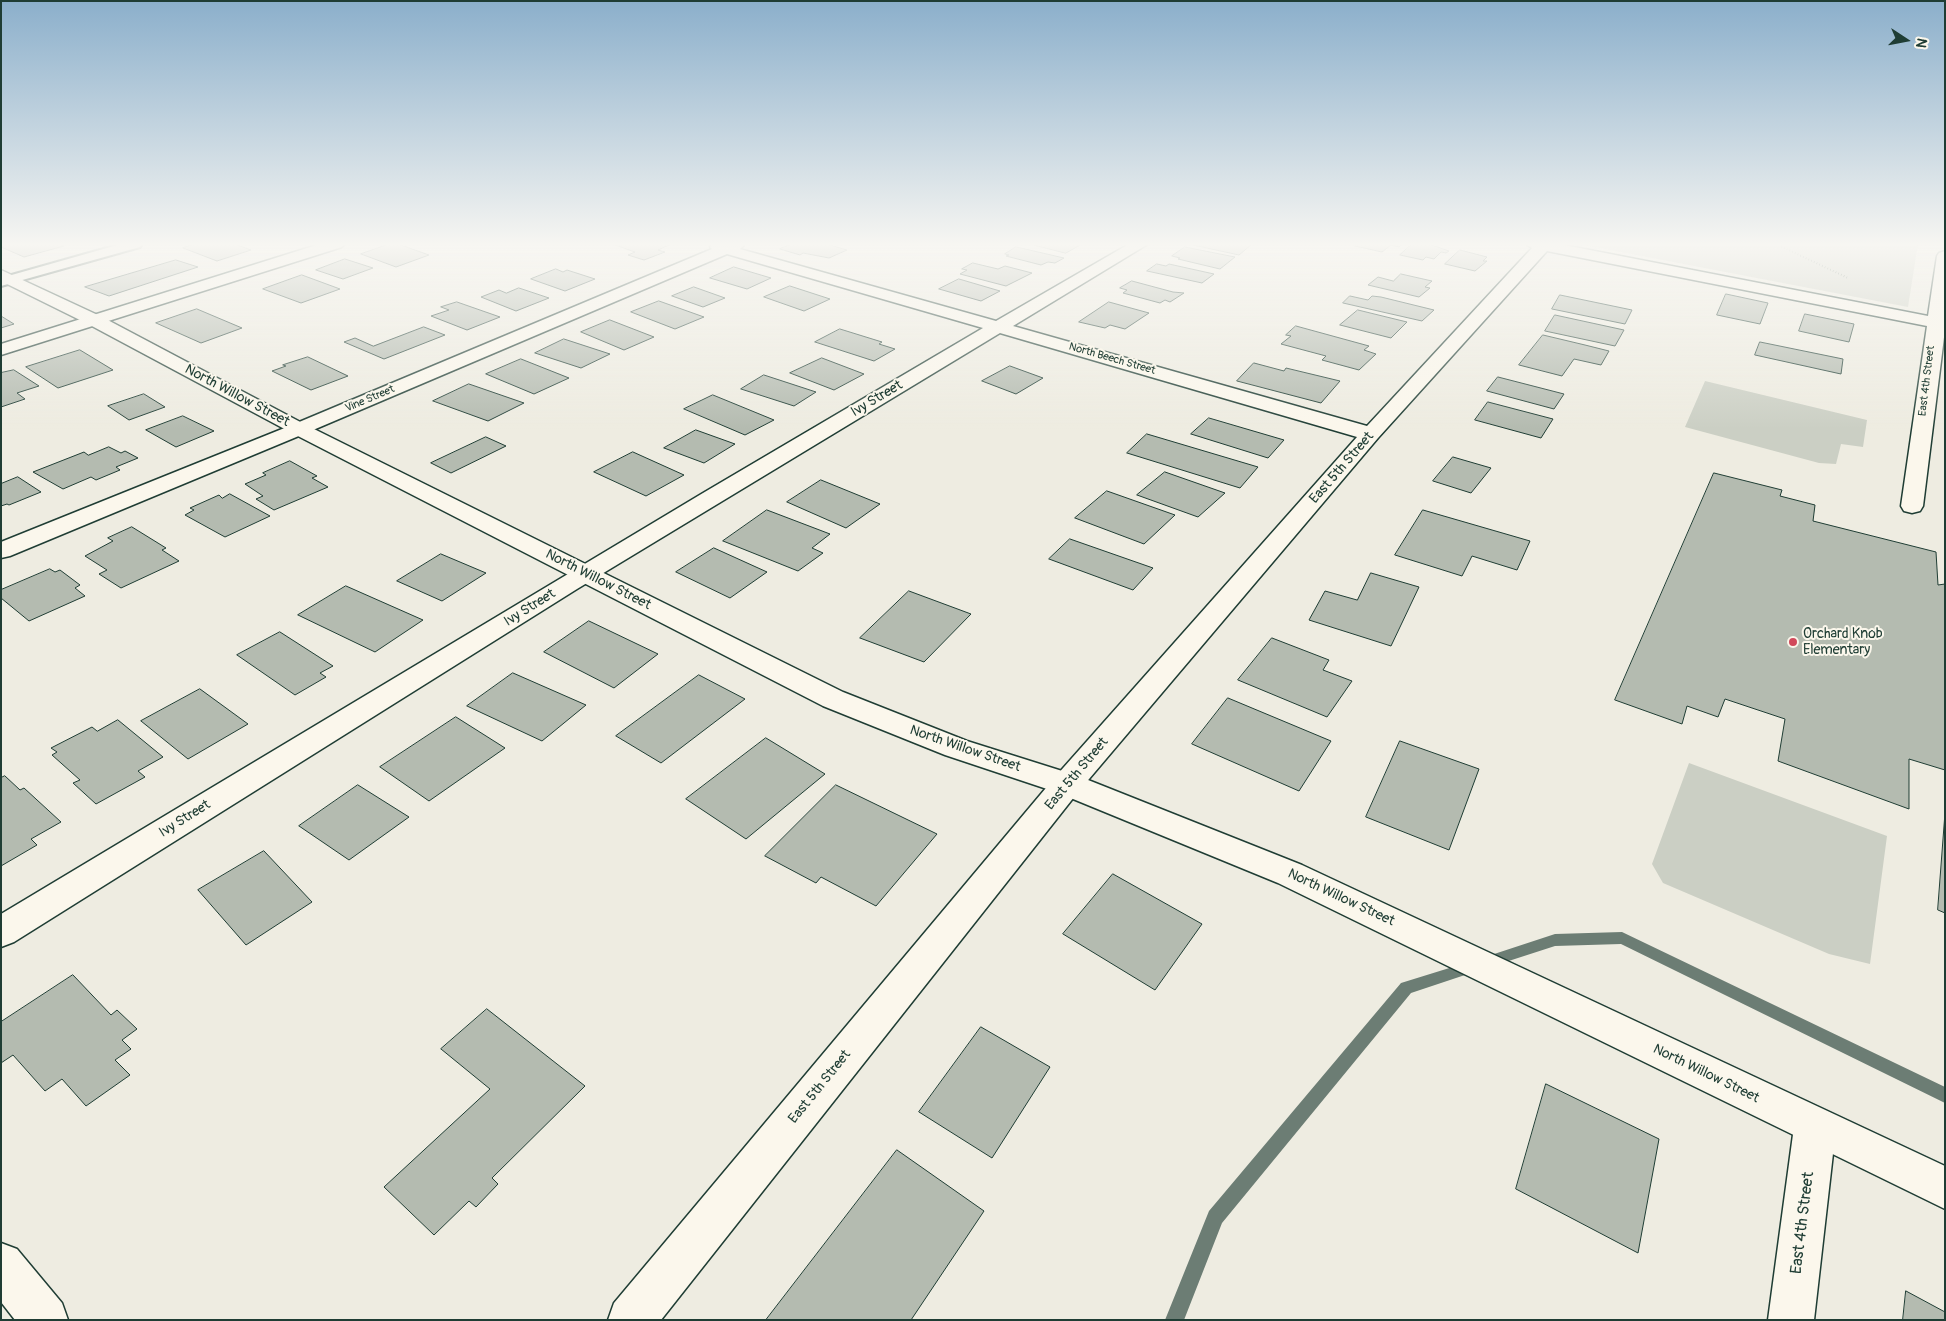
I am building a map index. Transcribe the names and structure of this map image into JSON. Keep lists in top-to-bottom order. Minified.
{"streets":{"street":["North Beech Street","East 4th Street","North Willow Street","Vine Street","Ivy Street","East 5th Street"]},"crossings":[["North Beech Street","Ivy Street"],["North Beech Street","East 5th Street"],["East 4th Street","North Willow Street"],["North Willow Street","Vine Street"],["North Willow Street","Ivy Street"],["North Willow Street","East 5th Street"]],"places":["Orchard Knob Elementary"],"north":"right"}
